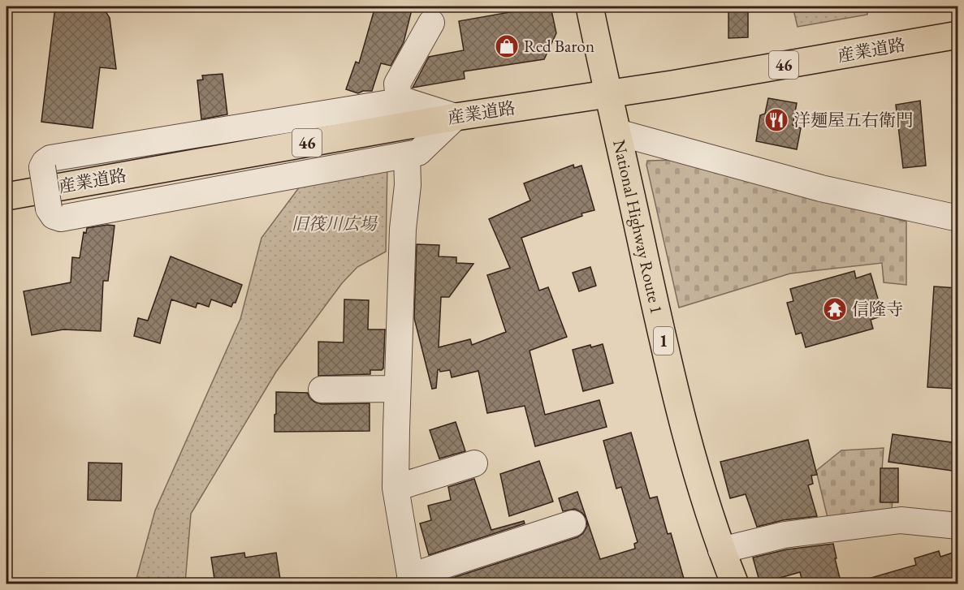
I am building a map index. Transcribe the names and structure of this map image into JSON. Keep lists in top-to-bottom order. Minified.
{"streets":{"main road":["産業道路","46","National Highway Route 1","1"]},"crossings":[["産業道路","National Highway Route 1"]],"parks":["旧筏川広場"],"places":{"shop":["Red Baron"],"restaurant":["洋麺屋五右衛門"],"temple":["信隆寺"]}}
